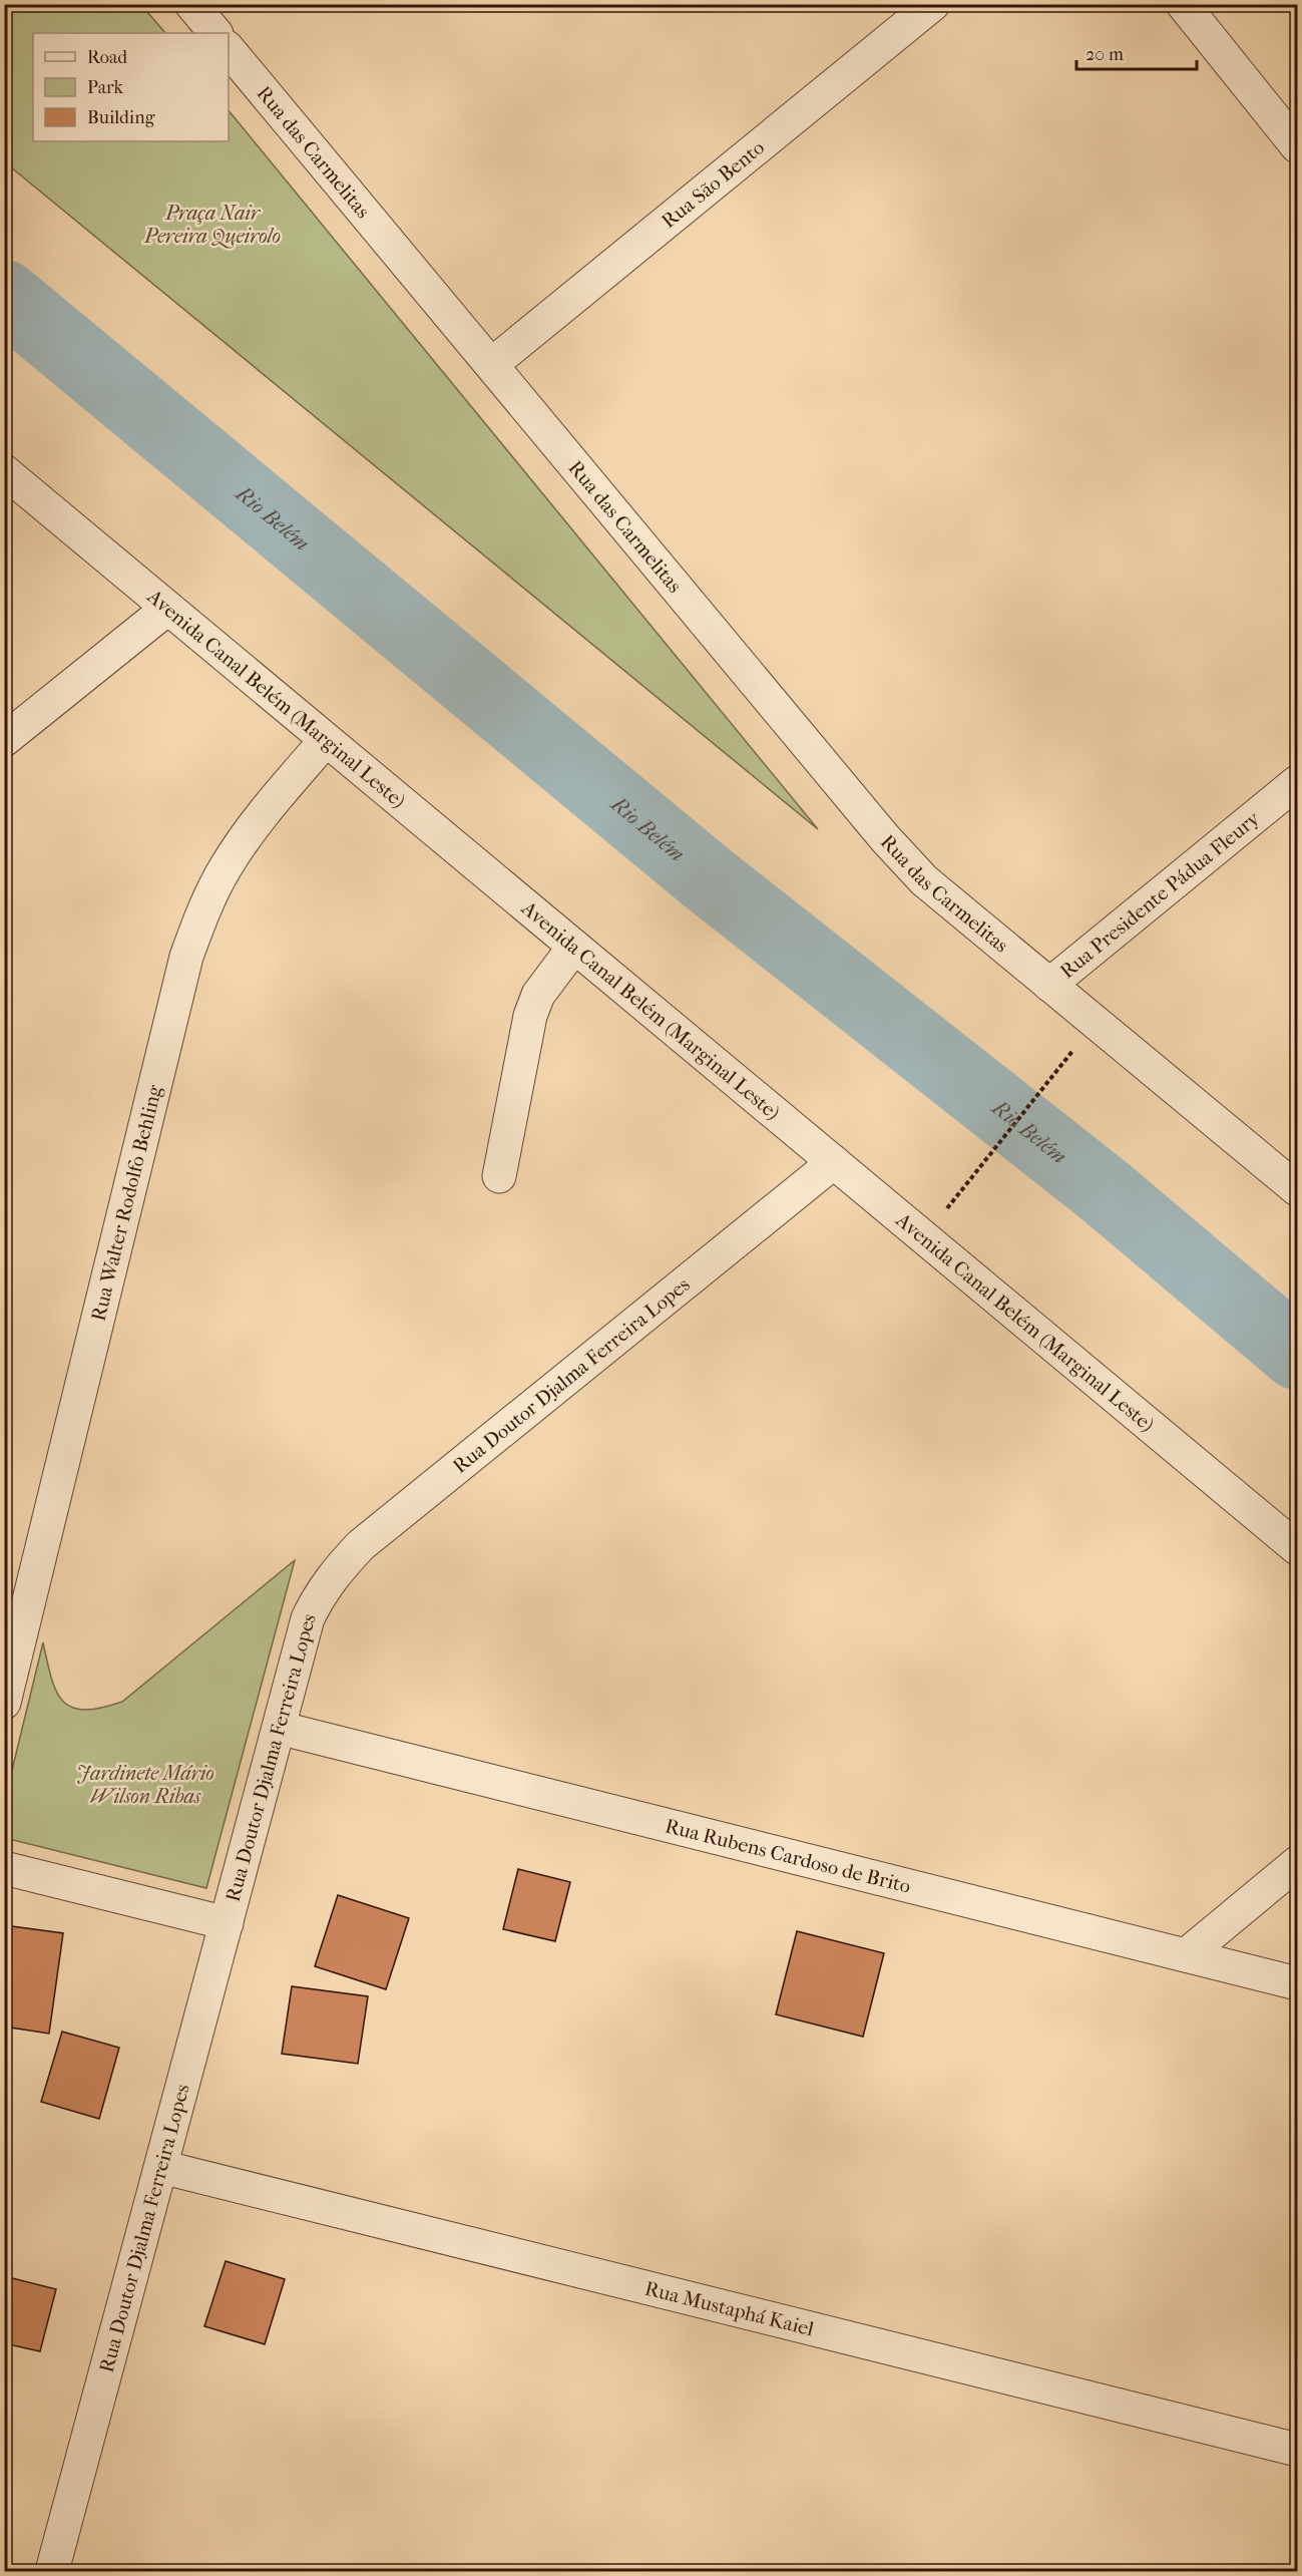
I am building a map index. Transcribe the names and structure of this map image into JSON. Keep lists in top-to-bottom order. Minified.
{"streets":{"street":["Rua das Carmelitas","Rua São Bento","Avenida Canal Belém (Marginal Leste)","Rua Presidente Pádua Fleury","Rua Walter Rodolfo Behling","Rua Doutor Djalma Ferreira Lopes","Rua Rubens Cardoso de Brito","Rua Mustaphá Kaiel"]},"crossings":[["Rua das Carmelitas","Rua São Bento"],["Rua das Carmelitas","Rua Presidente Pádua Fleury"],["Avenida Canal Belém (Marginal Leste)","Rua Walter Rodolfo Behling"],["Avenida Canal Belém (Marginal Leste)","Rua Doutor Djalma Ferreira Lopes"],["Rua Doutor Djalma Ferreira Lopes","Rua Rubens Cardoso de Brito"],["Rua Doutor Djalma Ferreira Lopes","Rua Mustaphá Kaiel"]],"water":["Rio Belém"],"parks":["Praça Nair Pereira Queirolo","Jardinete Mário Wilson Ribas"],"legend":["Road","Park","Building"],"scale_bar":"20 m"}
